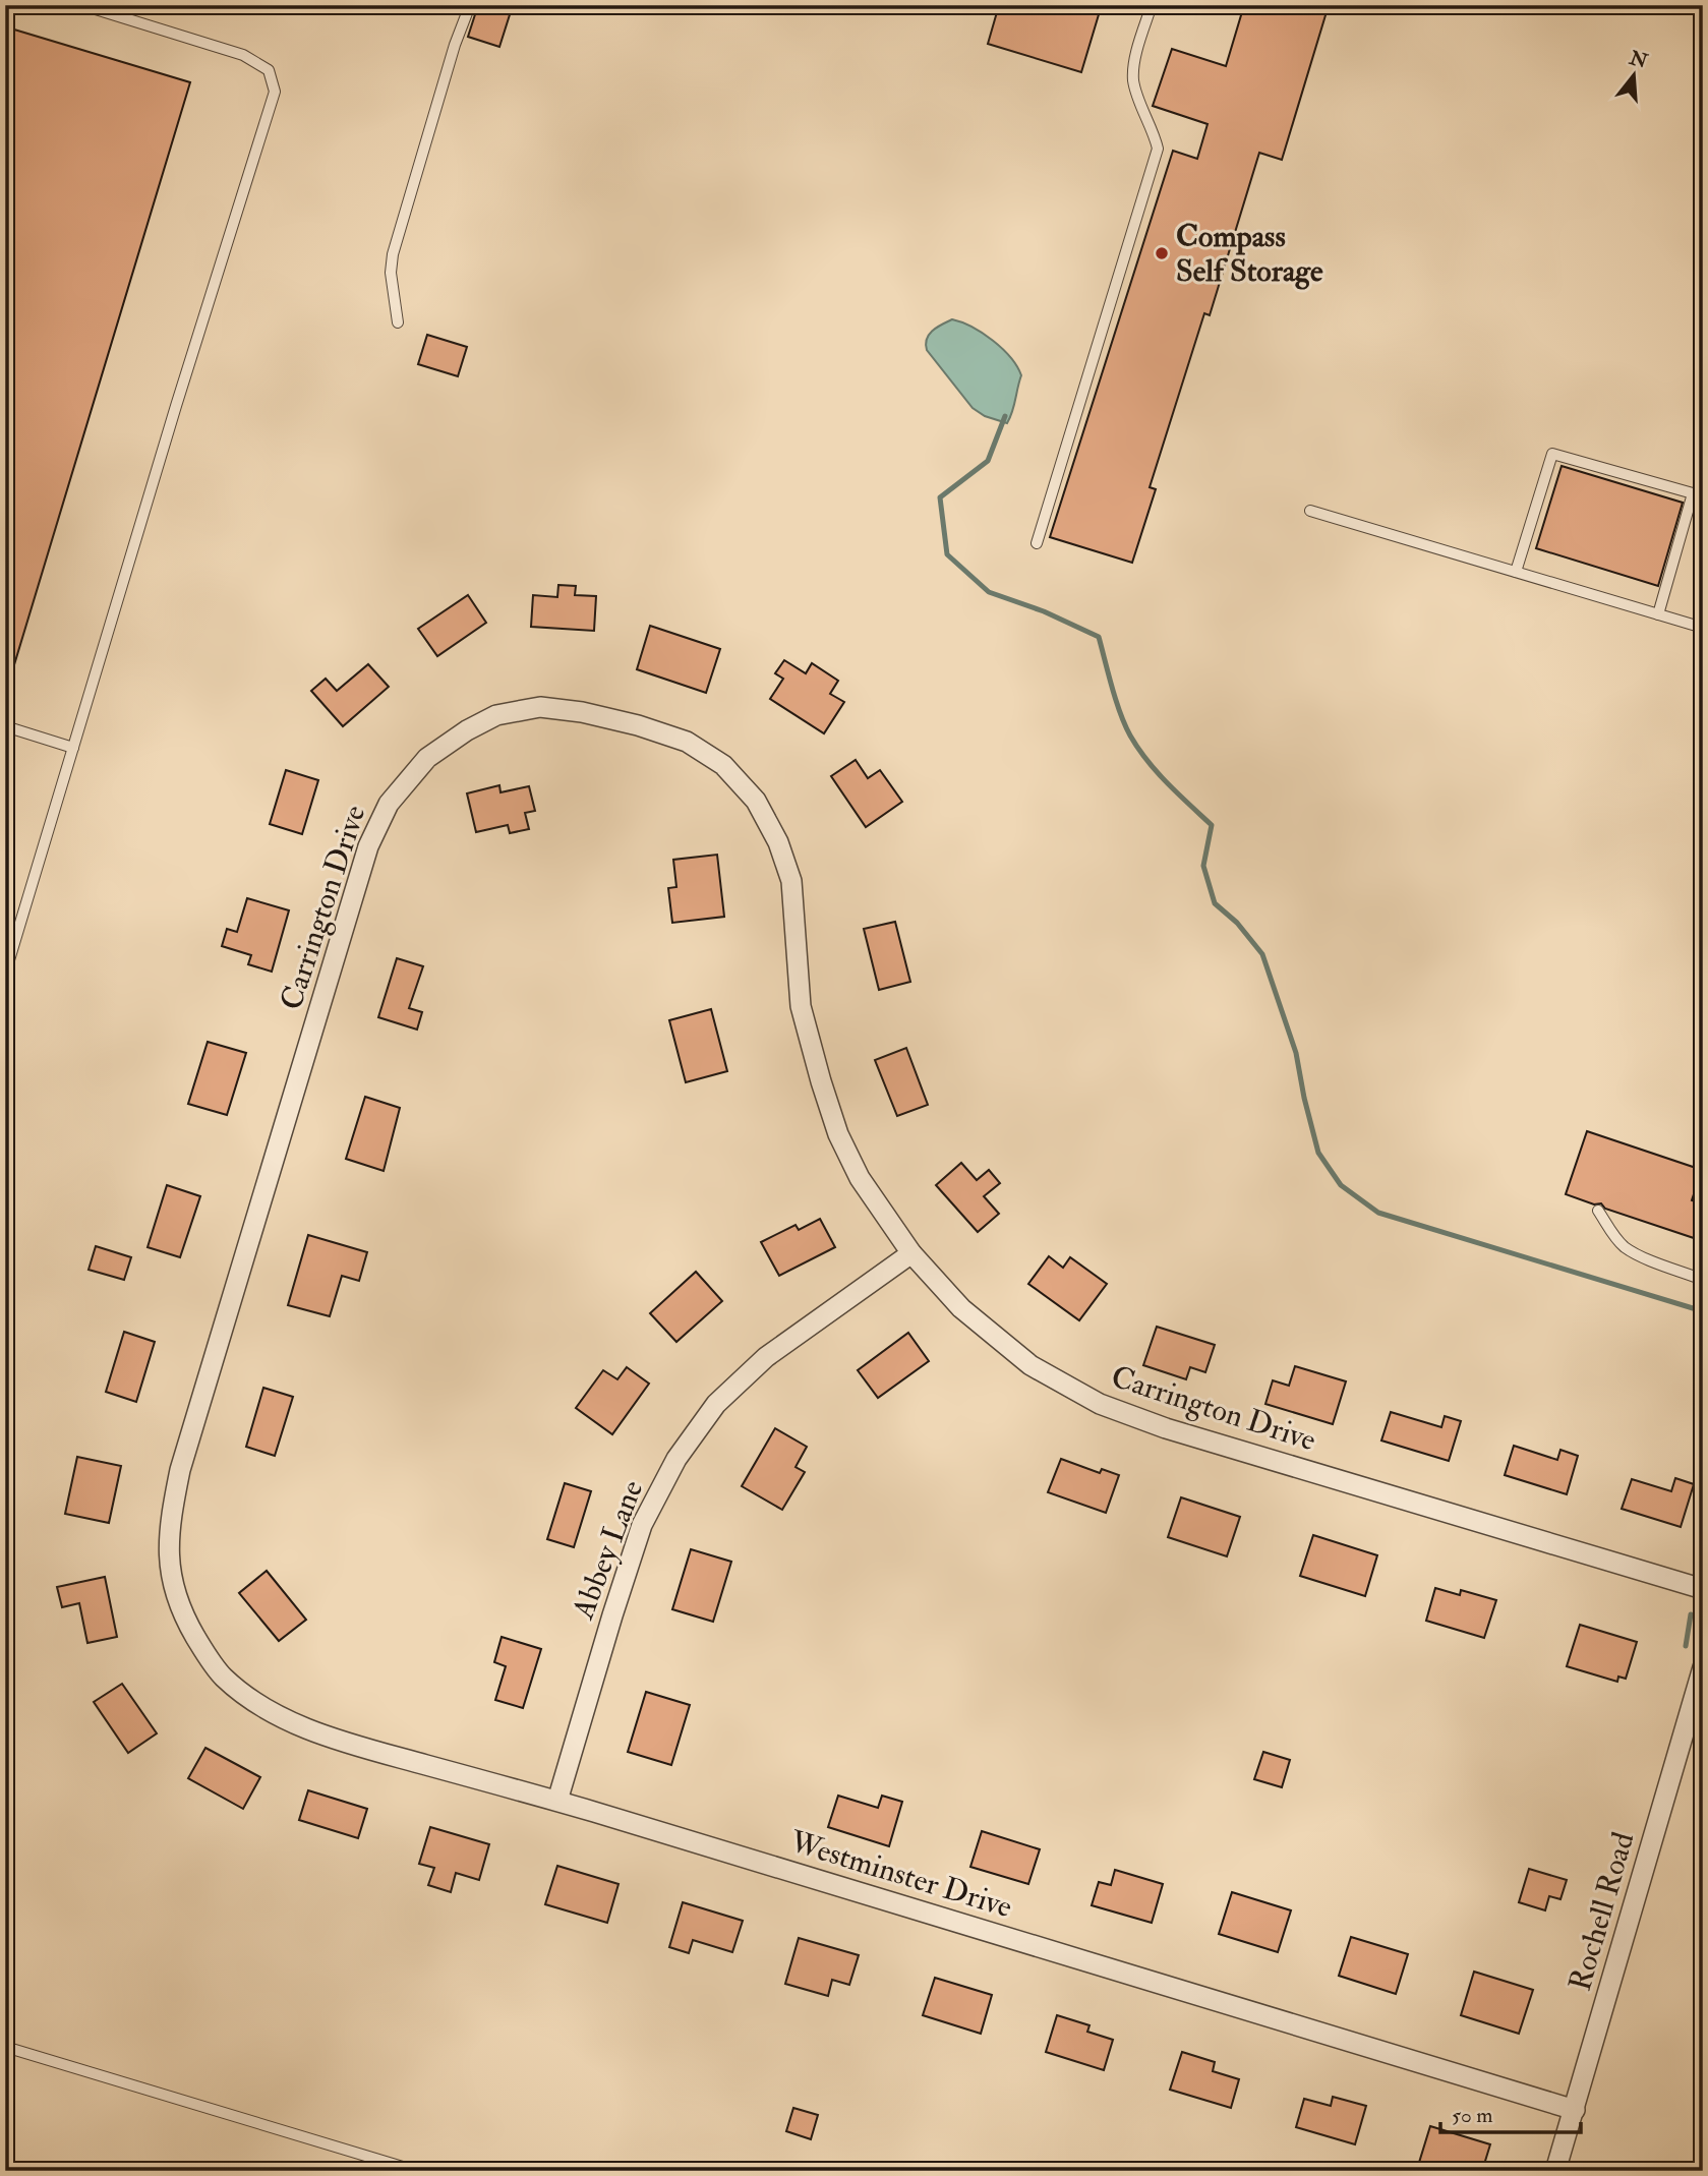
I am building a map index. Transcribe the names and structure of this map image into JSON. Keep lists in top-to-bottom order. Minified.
{"streets":{"street":["Carrington Drive","Abbey Lane","Westminster Drive","Rochell Road"]},"crossings":[["Carrington Drive","Abbey Lane"],["Carrington Drive","Westminster Drive"],["Abbey Lane","Westminster Drive"],["Westminster Drive","Rochell Road"]],"places":["Compass Self Storage"],"scale_bar":"50 m","north":"top"}
